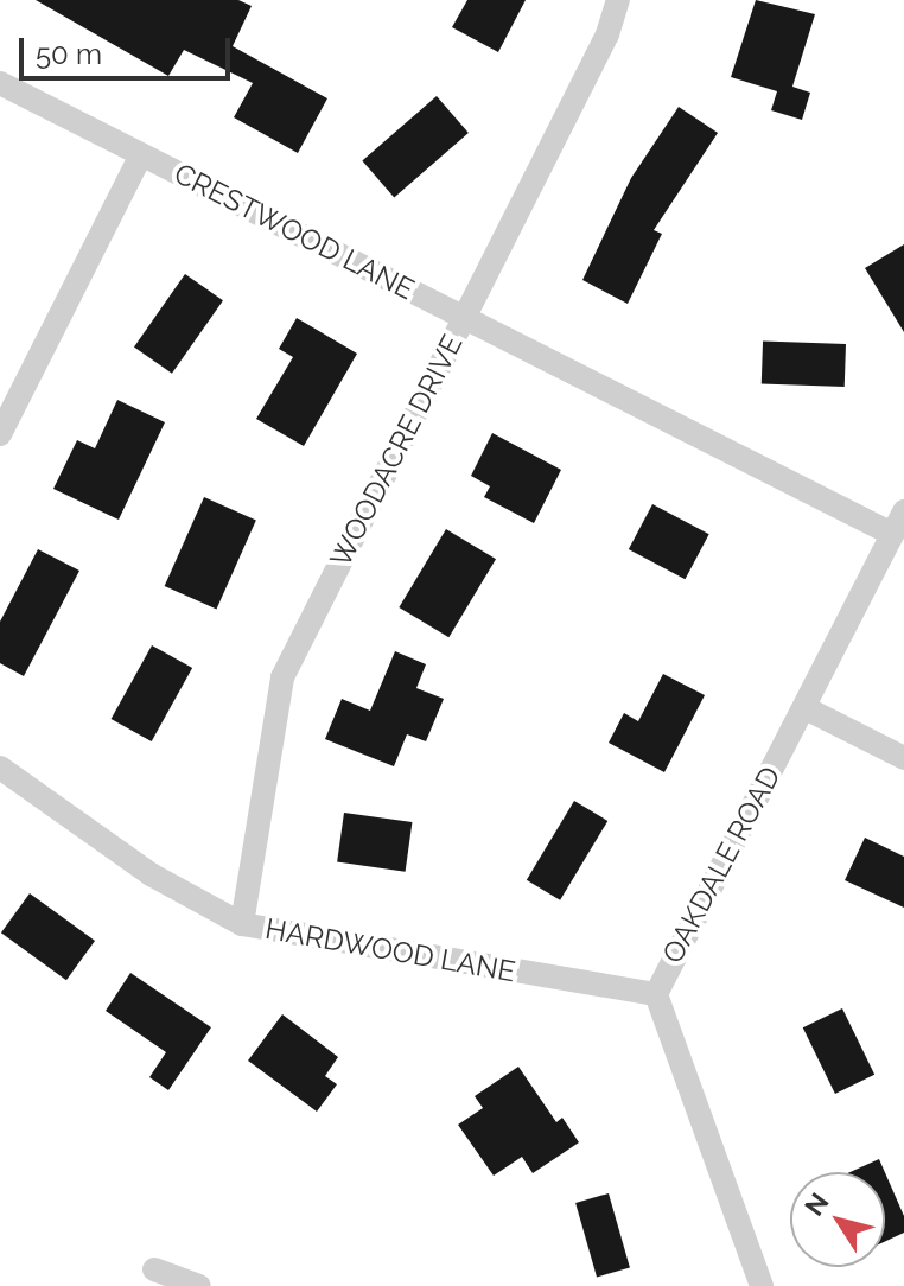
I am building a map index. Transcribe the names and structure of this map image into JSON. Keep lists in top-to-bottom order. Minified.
{"streets":{"street":["CRESTWOOD LANE","WOODACRE DRIVE","OAKDALE ROAD","HARDWOOD LANE"]},"crossings":[["CRESTWOOD LANE","WOODACRE DRIVE"],["CRESTWOOD LANE","OAKDALE ROAD"],["WOODACRE DRIVE","HARDWOOD LANE"],["OAKDALE ROAD","HARDWOOD LANE"]],"scale_bar":"50 m","north":"top left"}
